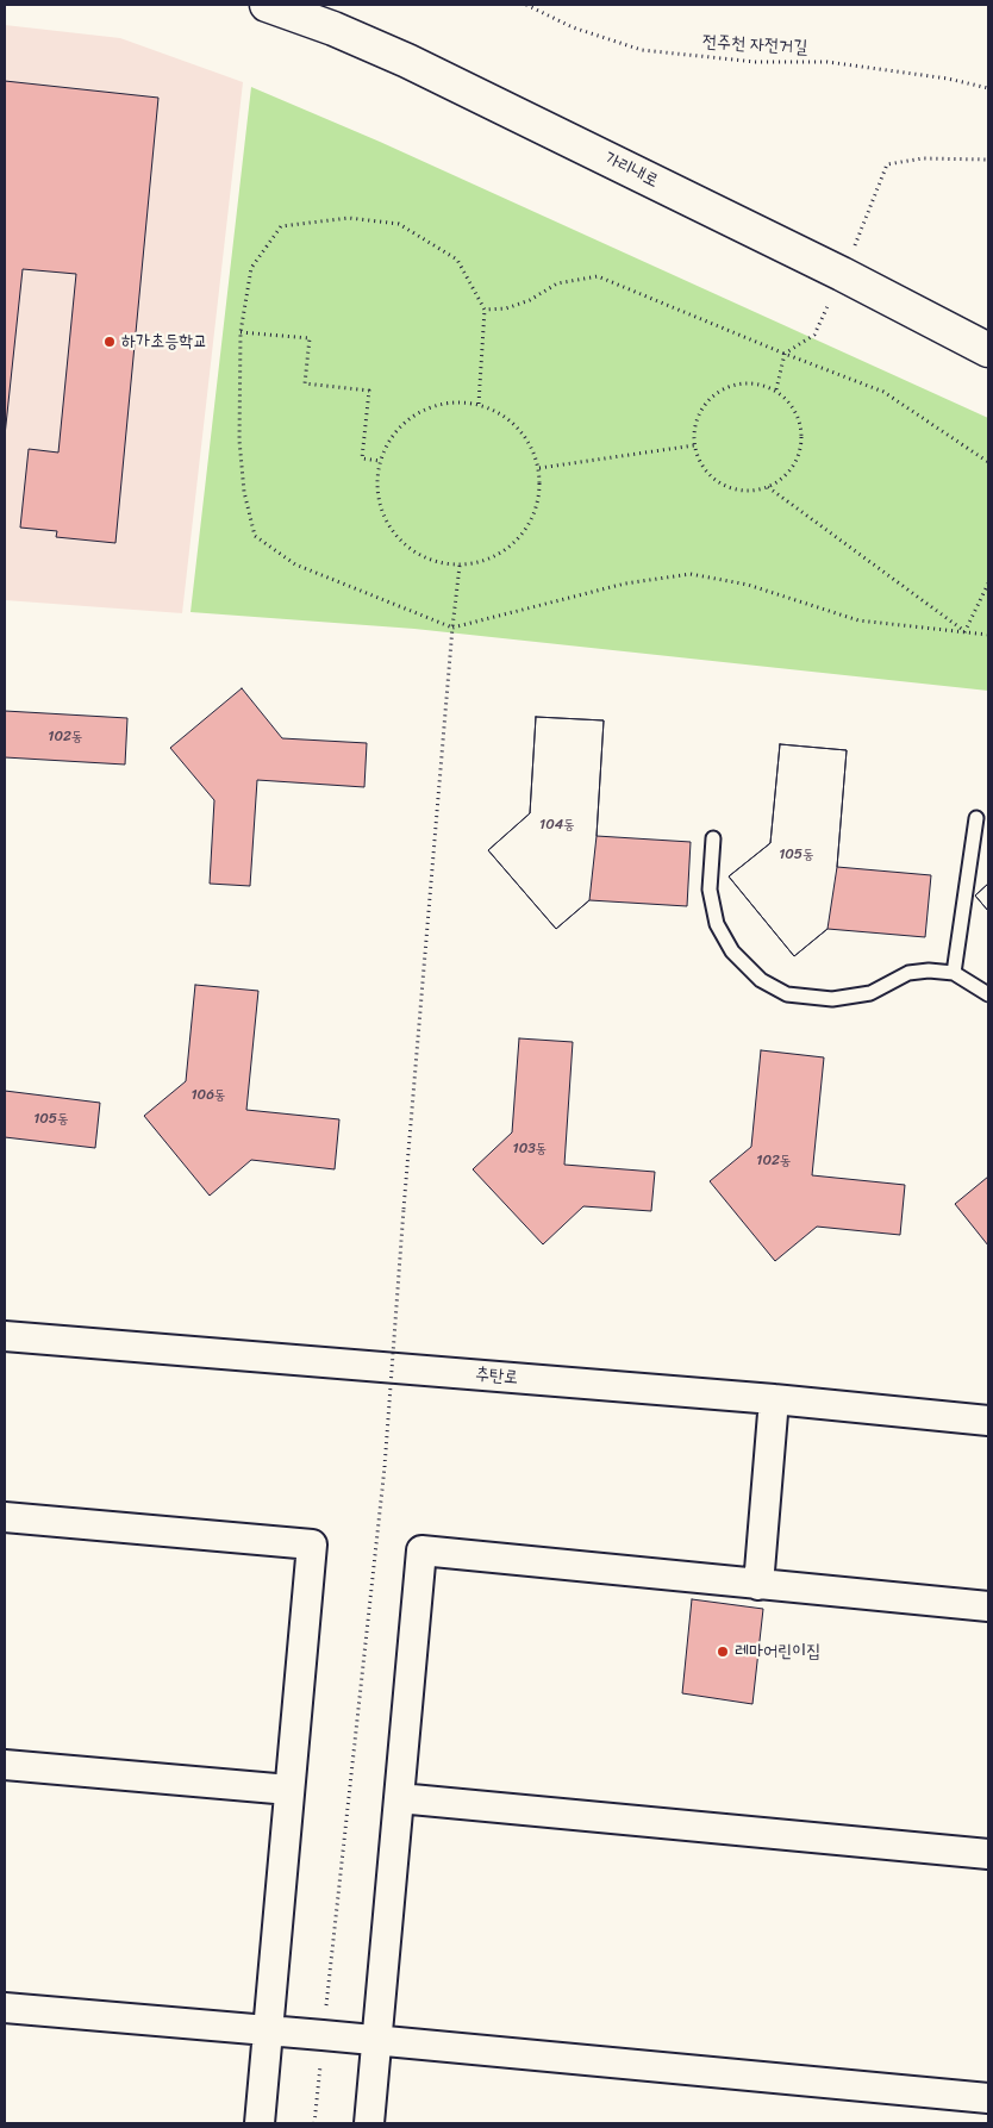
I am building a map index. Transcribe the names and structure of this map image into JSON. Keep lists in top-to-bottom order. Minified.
{"streets":{"street":["가리내로","추탄로"],"path":["전주천 자전거길"]},"places":["하가초등학교","레마어린이집"],"house_numbers":["102동","104동","105동","106동","105동","103동","102동"]}
